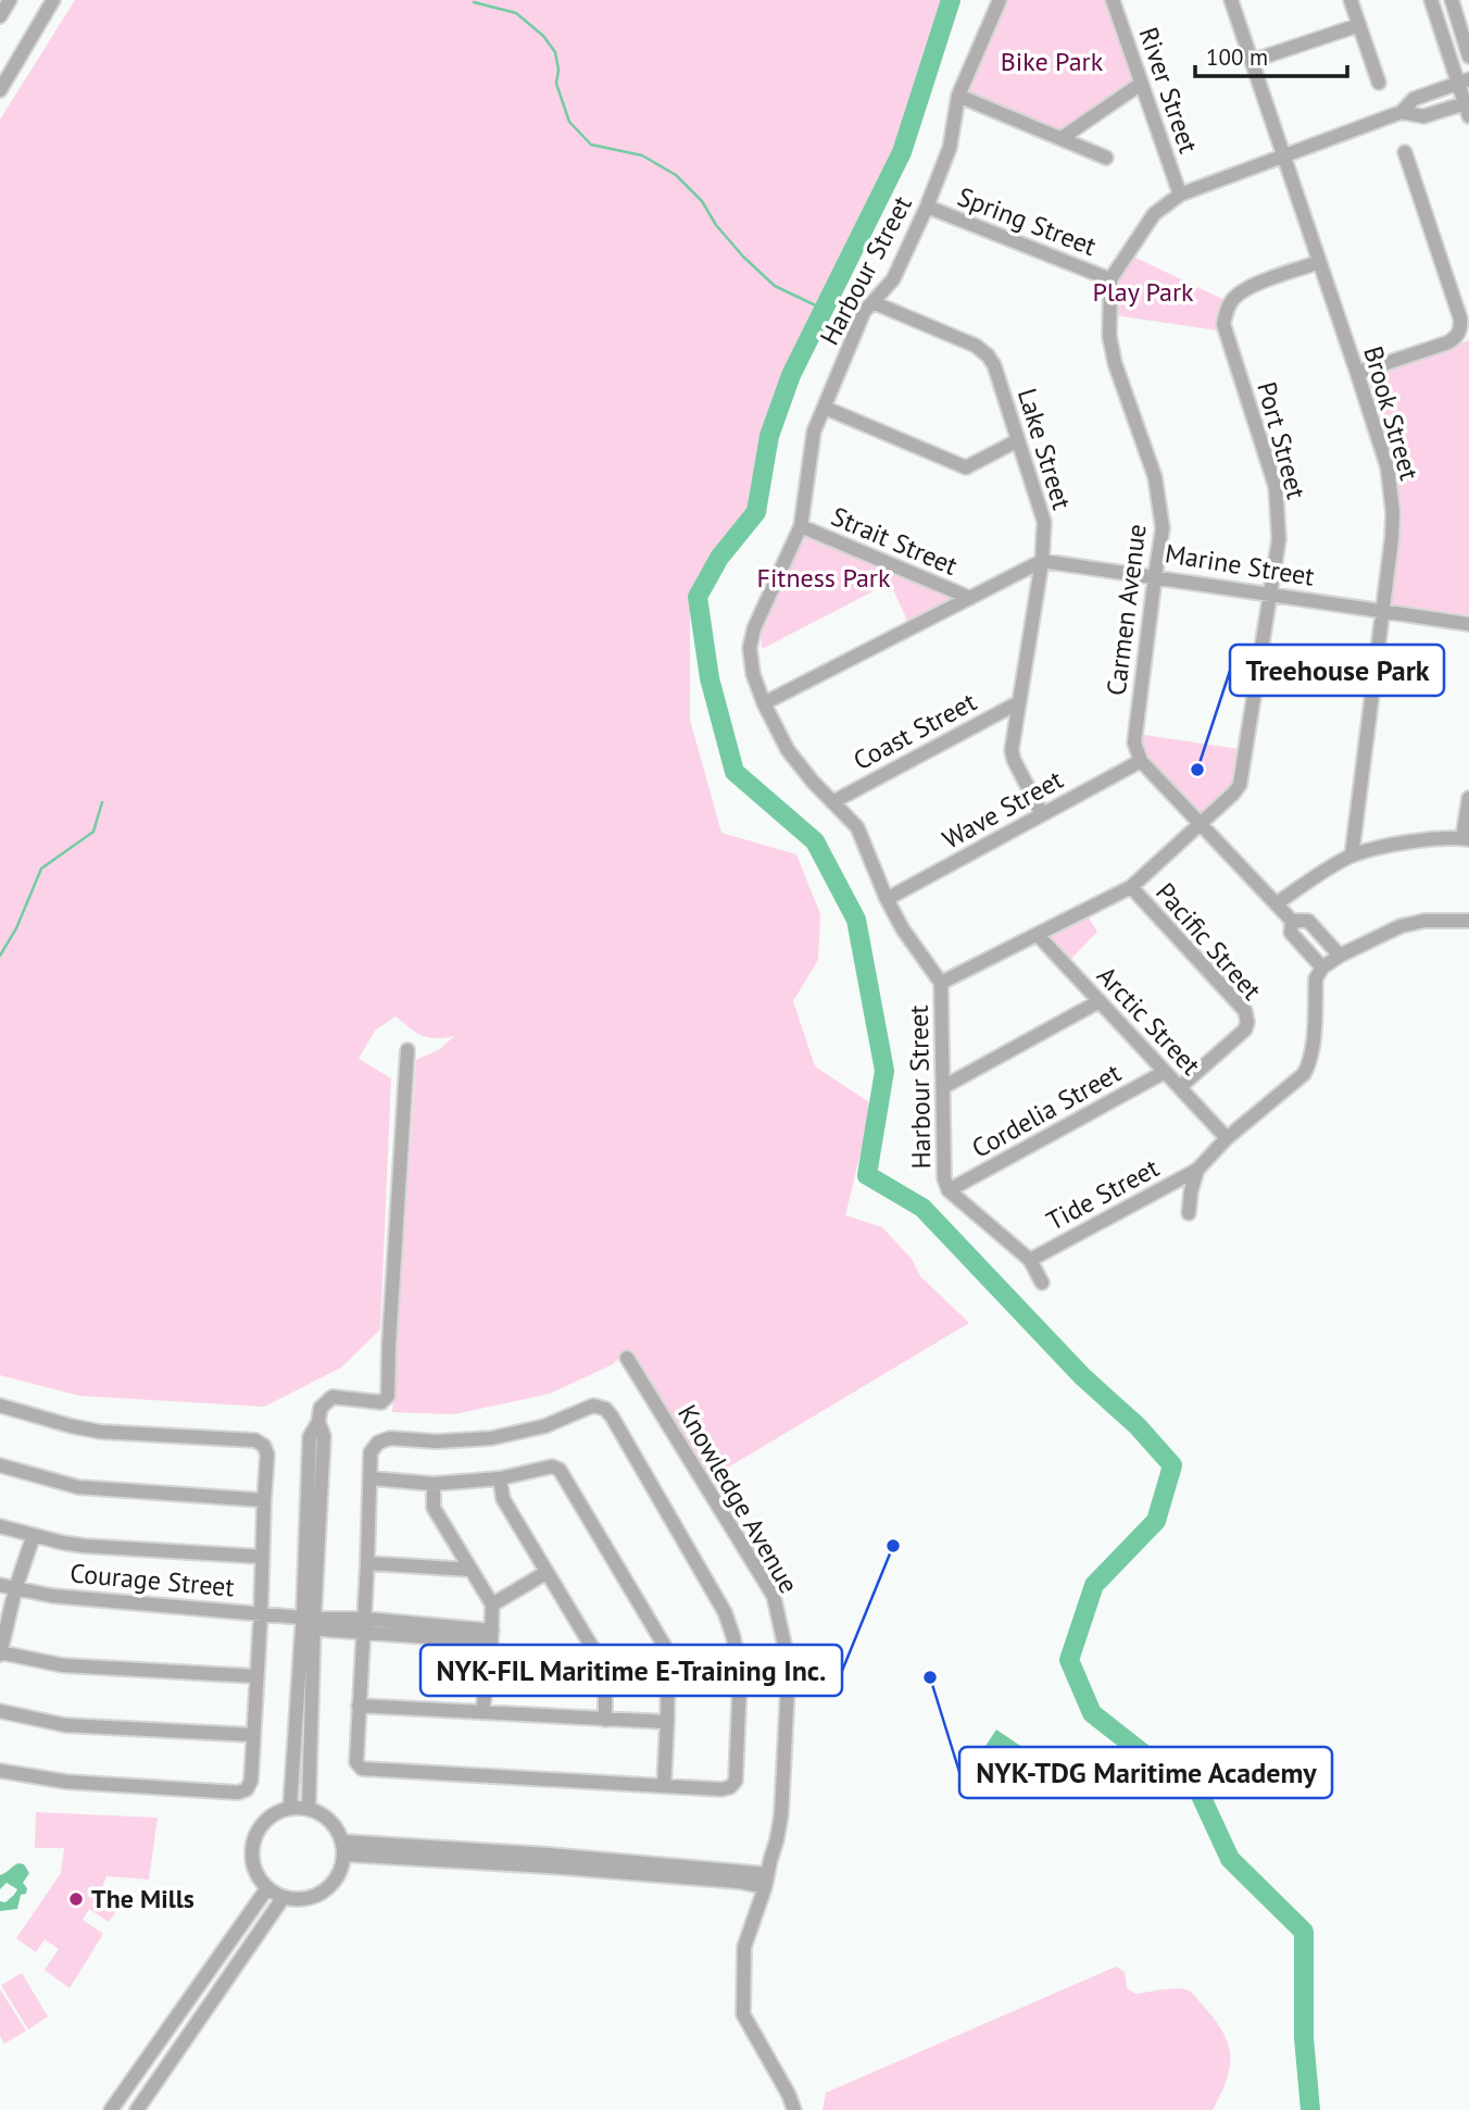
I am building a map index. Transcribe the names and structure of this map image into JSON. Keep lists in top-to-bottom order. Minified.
{"streets":{"street":["River Street","Spring Street","Harbour Street","Brook Street","Port Street","Lake Street","Strait Street","Marine Street","Carmen Avenue","Coast Street","Wave Street","Pacific Street","Arctic Street","Cordelia Street","Tide Street","Knowledge Avenue","Courage Street"]},"crossings":[["Spring Street","Harbour Street"],["Spring Street","Carmen Avenue"],["Harbour Street","Port Street"],["Harbour Street","Lake Street"],["Harbour Street","Strait Street"],["Harbour Street","Coast Street"],["Harbour Street","Wave Street"],["Harbour Street","Cordelia Street"],["Harbour Street","Tide Street"],["Brook Street","Port Street"],["Brook Street","Marine Street"],["Port Street","Marine Street"],["Port Street","Pacific Street"],["Port Street","Arctic Street"],["Lake Street","Marine Street"],["Lake Street","Coast Street"],["Lake Street","Wave Street"],["Marine Street","Carmen Avenue"],["Carmen Avenue","Wave Street"],["Pacific Street","Arctic Street"],["Arctic Street","Cordelia Street"]],"parks":["Bike Park","Play Park","Fitness Park"],"places":["Treehouse Park","NYK-FIL Maritime E-Training Inc.","NYK-TDG Maritime Academy","The Mills"],"scale_bar":"100 m"}
